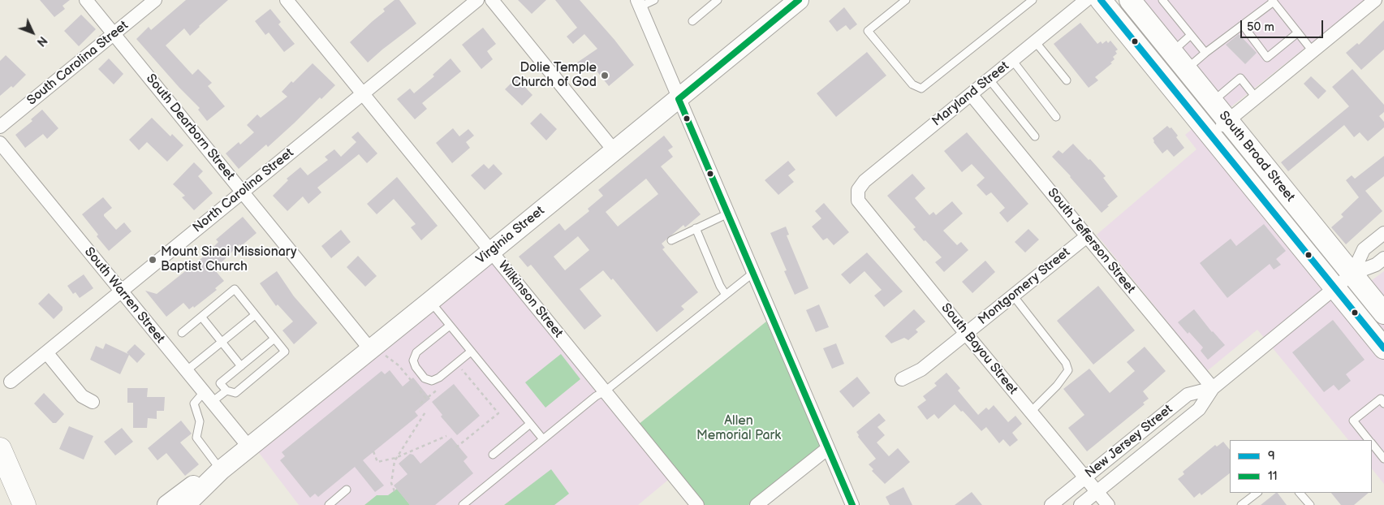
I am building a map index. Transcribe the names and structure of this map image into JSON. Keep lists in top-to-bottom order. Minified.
{"streets":{"main road":["South Broad Street"],"street":["South Carolina Street","Maryland Street","South Dearborn Street","North Carolina Street","Virginia Street","South Jefferson Street","Montgomery Street","South Warren Street","Wilkinson Street","South Bayou Street","New Jersey Street"]},"crossings":[["South Carolina Street","South Dearborn Street"],["Maryland Street","South Jefferson Street"],["Maryland Street","South Bayou Street"],["South Dearborn Street","North Carolina Street"],["South Dearborn Street","Virginia Street"],["South Broad Street","New Jersey Street"],["North Carolina Street","South Warren Street"],["North Carolina Street","Wilkinson Street"],["Virginia Street","South Warren Street"],["Virginia Street","Wilkinson Street"],["South Jefferson Street","Montgomery Street"],["South Jefferson Street","New Jersey Street"],["Montgomery Street","South Bayou Street"],["South Bayou Street","New Jersey Street"]],"parks":["Allen Memorial Park"],"places":["Dolie Temple Church of God","Mount Sinai Missionary Baptist Church"],"lines":["transit line 9","transit line 11"],"legend":["9","11"],"scale_bar":"50 m","north":"bottom right"}
